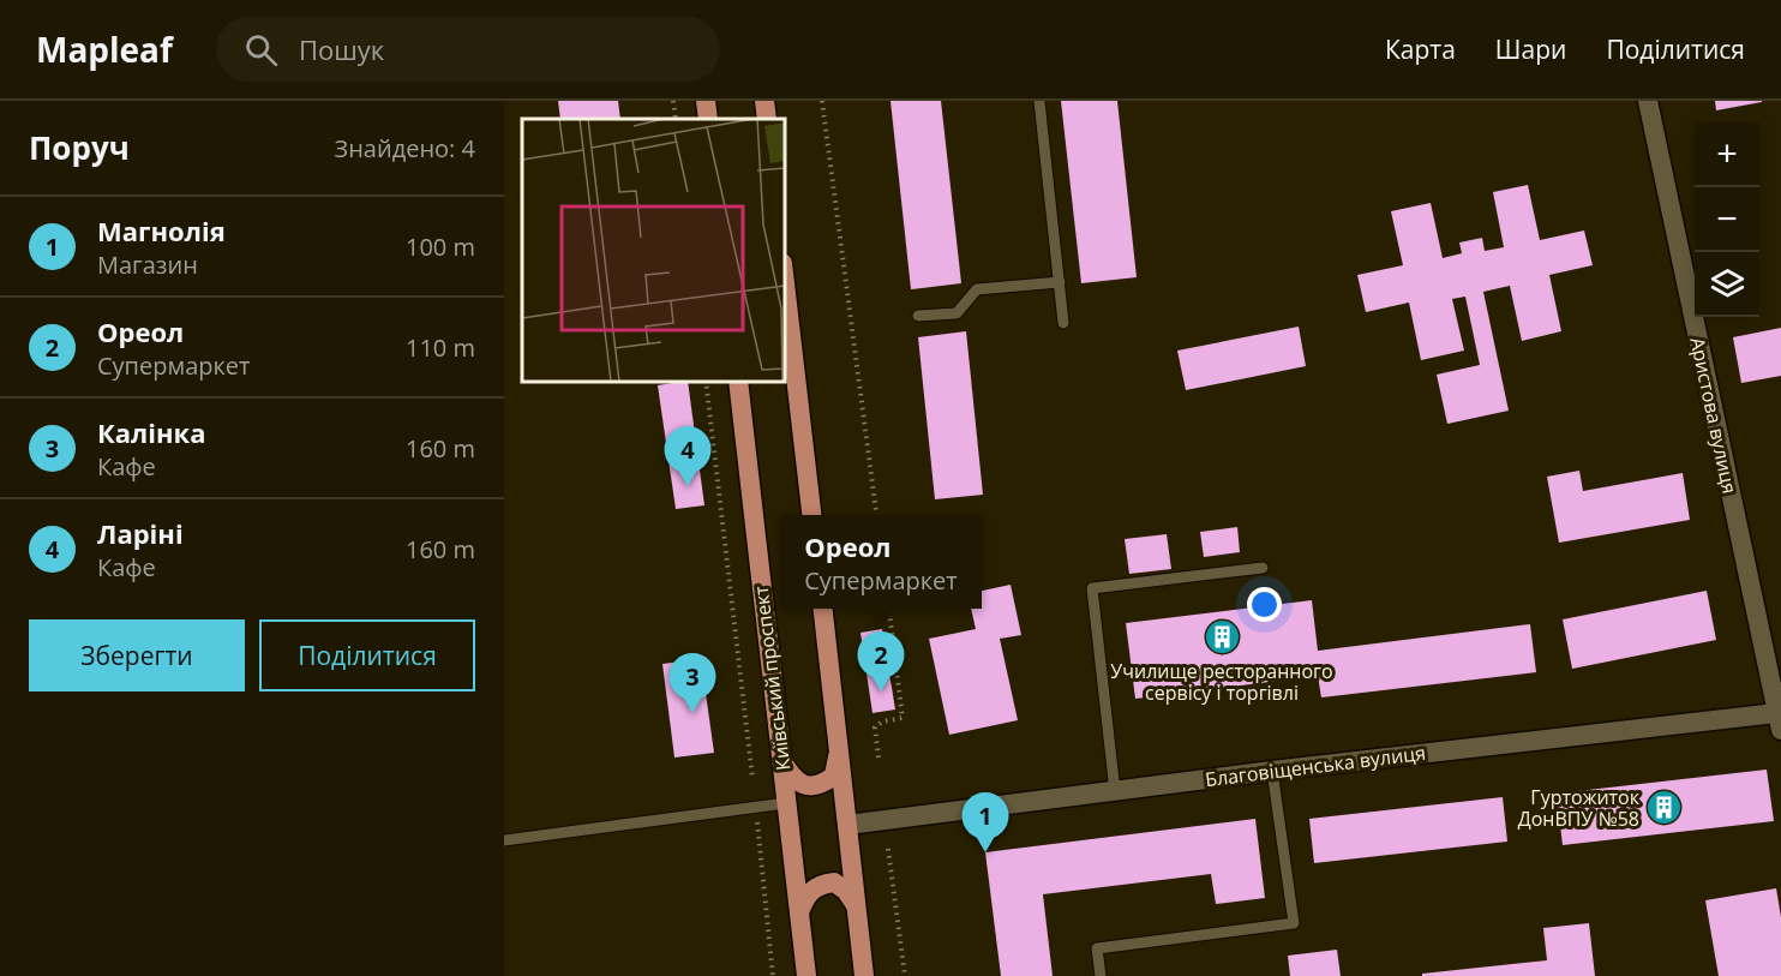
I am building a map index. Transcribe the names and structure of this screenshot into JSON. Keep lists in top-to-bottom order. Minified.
{"streets":{"main road":["Київський проспект"],"street":["Аристова вулиця","Благовіщенська вулиця"]},"crossings":[["Аристова вулиця","Благовіщенська вулиця"]],"places":{"building":["Училище ресторанного сервісу і торгівлі","Гуртожиток ДонВПУ №58"]},"page":{"header":"Mapleaf","search":"Пошук","nav":["Карта","Шари","Поділитися"],"heading":["Поруч","Знайдено: 4"],"map_buttons":["+","−"],"list":[{"mark":"1","name":"Магнолія","note":"Магазин","value":"100 m"},{"mark":"2","name":"Ореол","note":"Супермаркет","value":"110 m"},{"mark":"3","name":"Калінка","note":"Кафе","value":"160 m"},{"mark":"4","name":"Ларіні","note":"Кафе","value":"160 m"}],"pins":["4","2","3","1"],"popup":["Ореол","Супермаркет"],"buttons":["Зберегти","Поділитися"]}}
